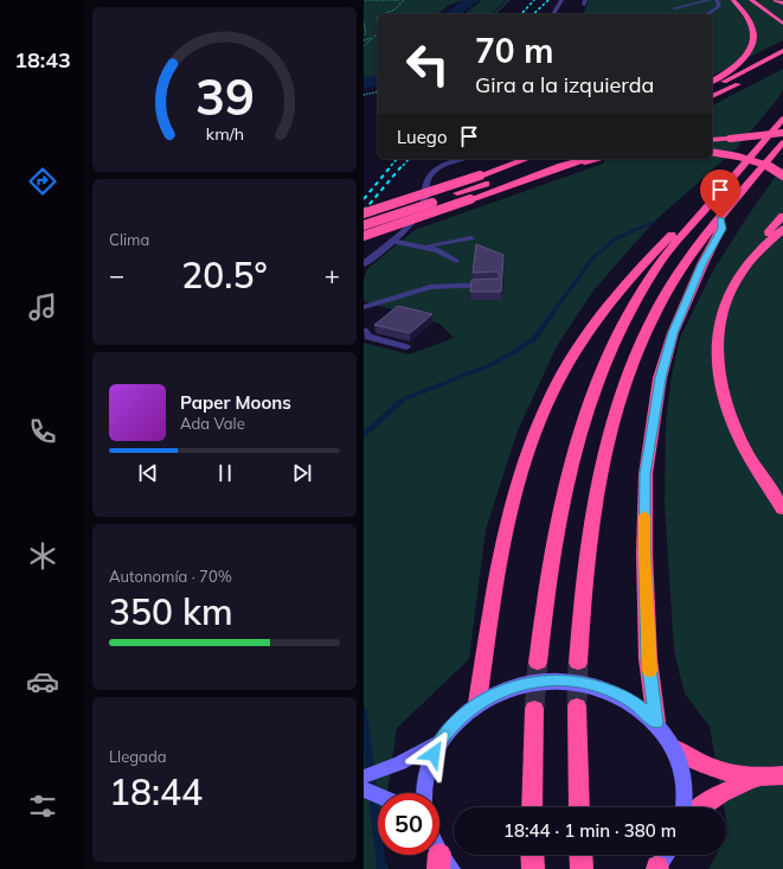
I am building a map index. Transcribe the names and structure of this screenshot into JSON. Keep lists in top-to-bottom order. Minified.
{"page":{"tabs":"18:43","turn":["70 m","Gira a la izquierda"],"then":"Luego","tile":["Clima",["Autonomía · 70%","350 km"],["Llegada","18:44"]],"heat":["−","20.5°","+"],"song":["Paper Moons","Ada Vale"],"limit":"50","trip":"18:44 · 1 min · 380 m","gauge":["39","km/h"]}}
